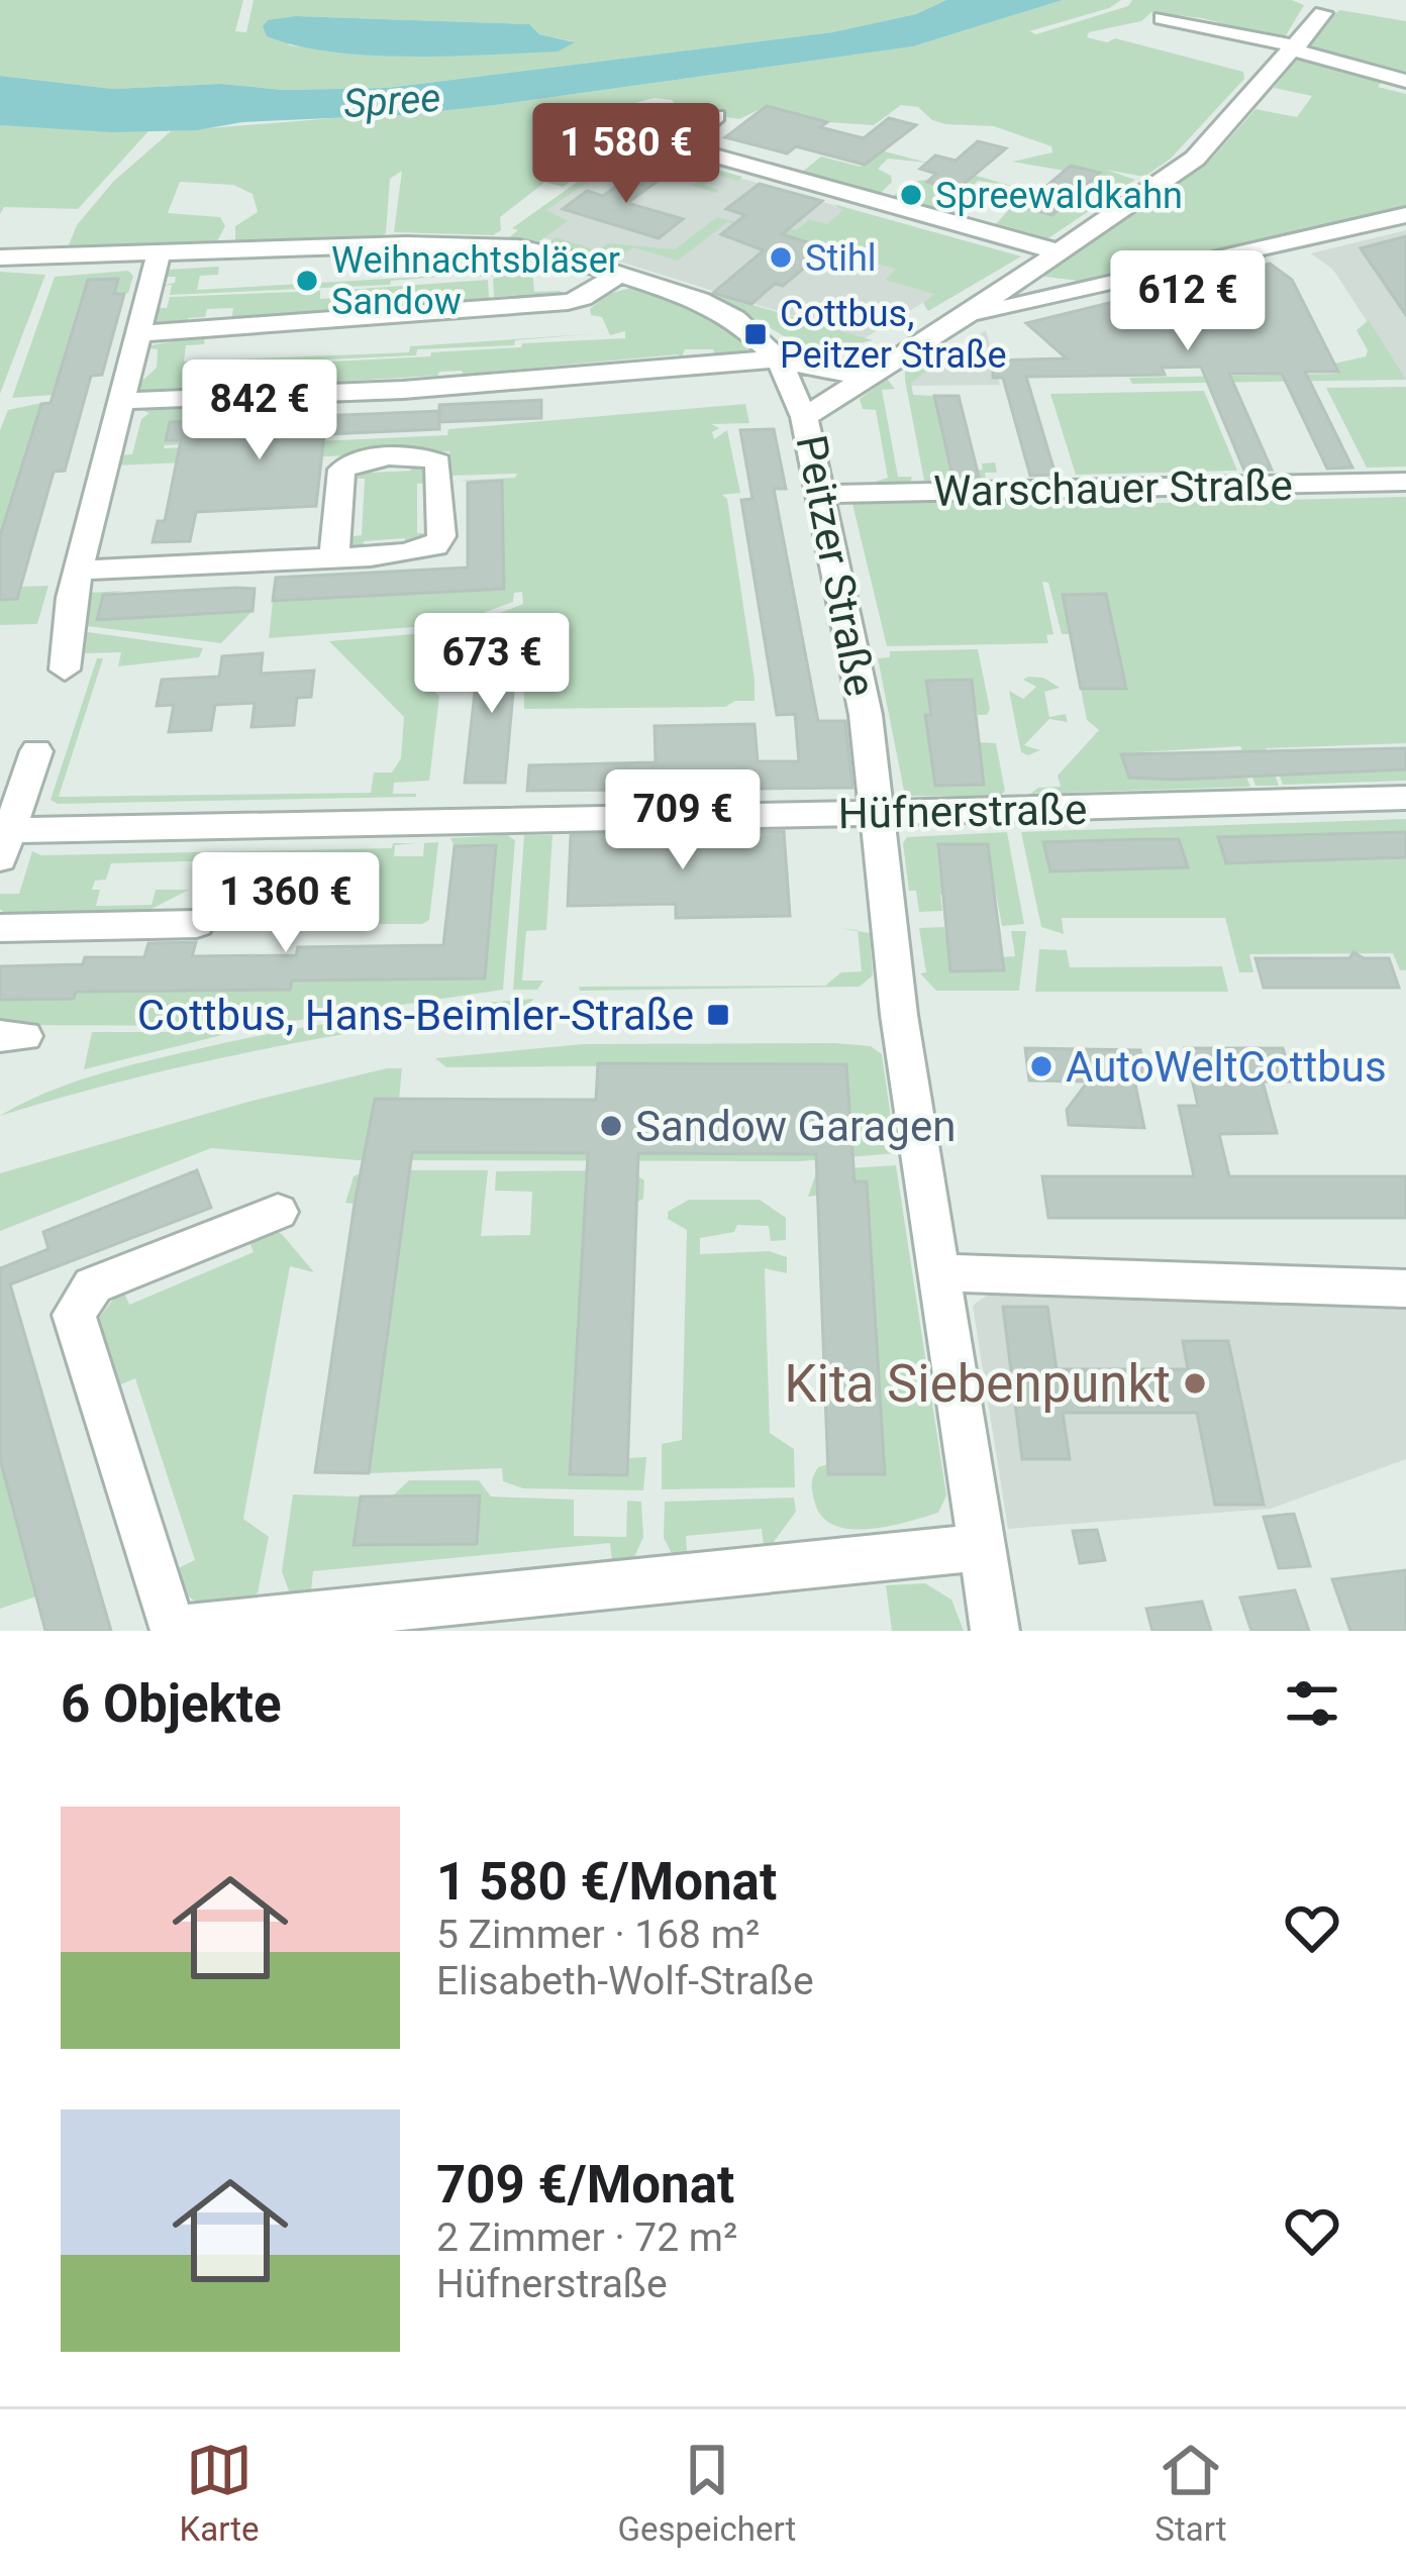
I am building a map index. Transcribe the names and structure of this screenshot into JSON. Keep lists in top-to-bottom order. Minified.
{"streets":{"street":["Warschauer Straße","Peitzer Straße","Hüfnerstraße"]},"crossings":[["Warschauer Straße","Peitzer Straße"],["Peitzer Straße","Hüfnerstraße"]],"water":["Spree"],"places":{"other":["Spreewaldkahn","Stihl","Weihnachtsbläser Sandow","AutoWeltCottbus","Sandow Garagen","Kita Siebenpunkt"],"transit":["Cottbus, Peitzer Straße","Cottbus, Hans-Beimler-Straße"]},"page":{"price":["1 580 €","612 €","842 €","673 €","709 €","1 360 €"],"heading":"6 Objekte","list":[{"name":"1 580 €/Monat","note":"5 Zimmer · 168 m² · Elisabeth-Wolf-Straße"},{"name":"709 €/Monat","note":"2 Zimmer · 72 m² · Hüfnerstraße"}],"tabs":["Karte","Gespeichert","Start"]}}
